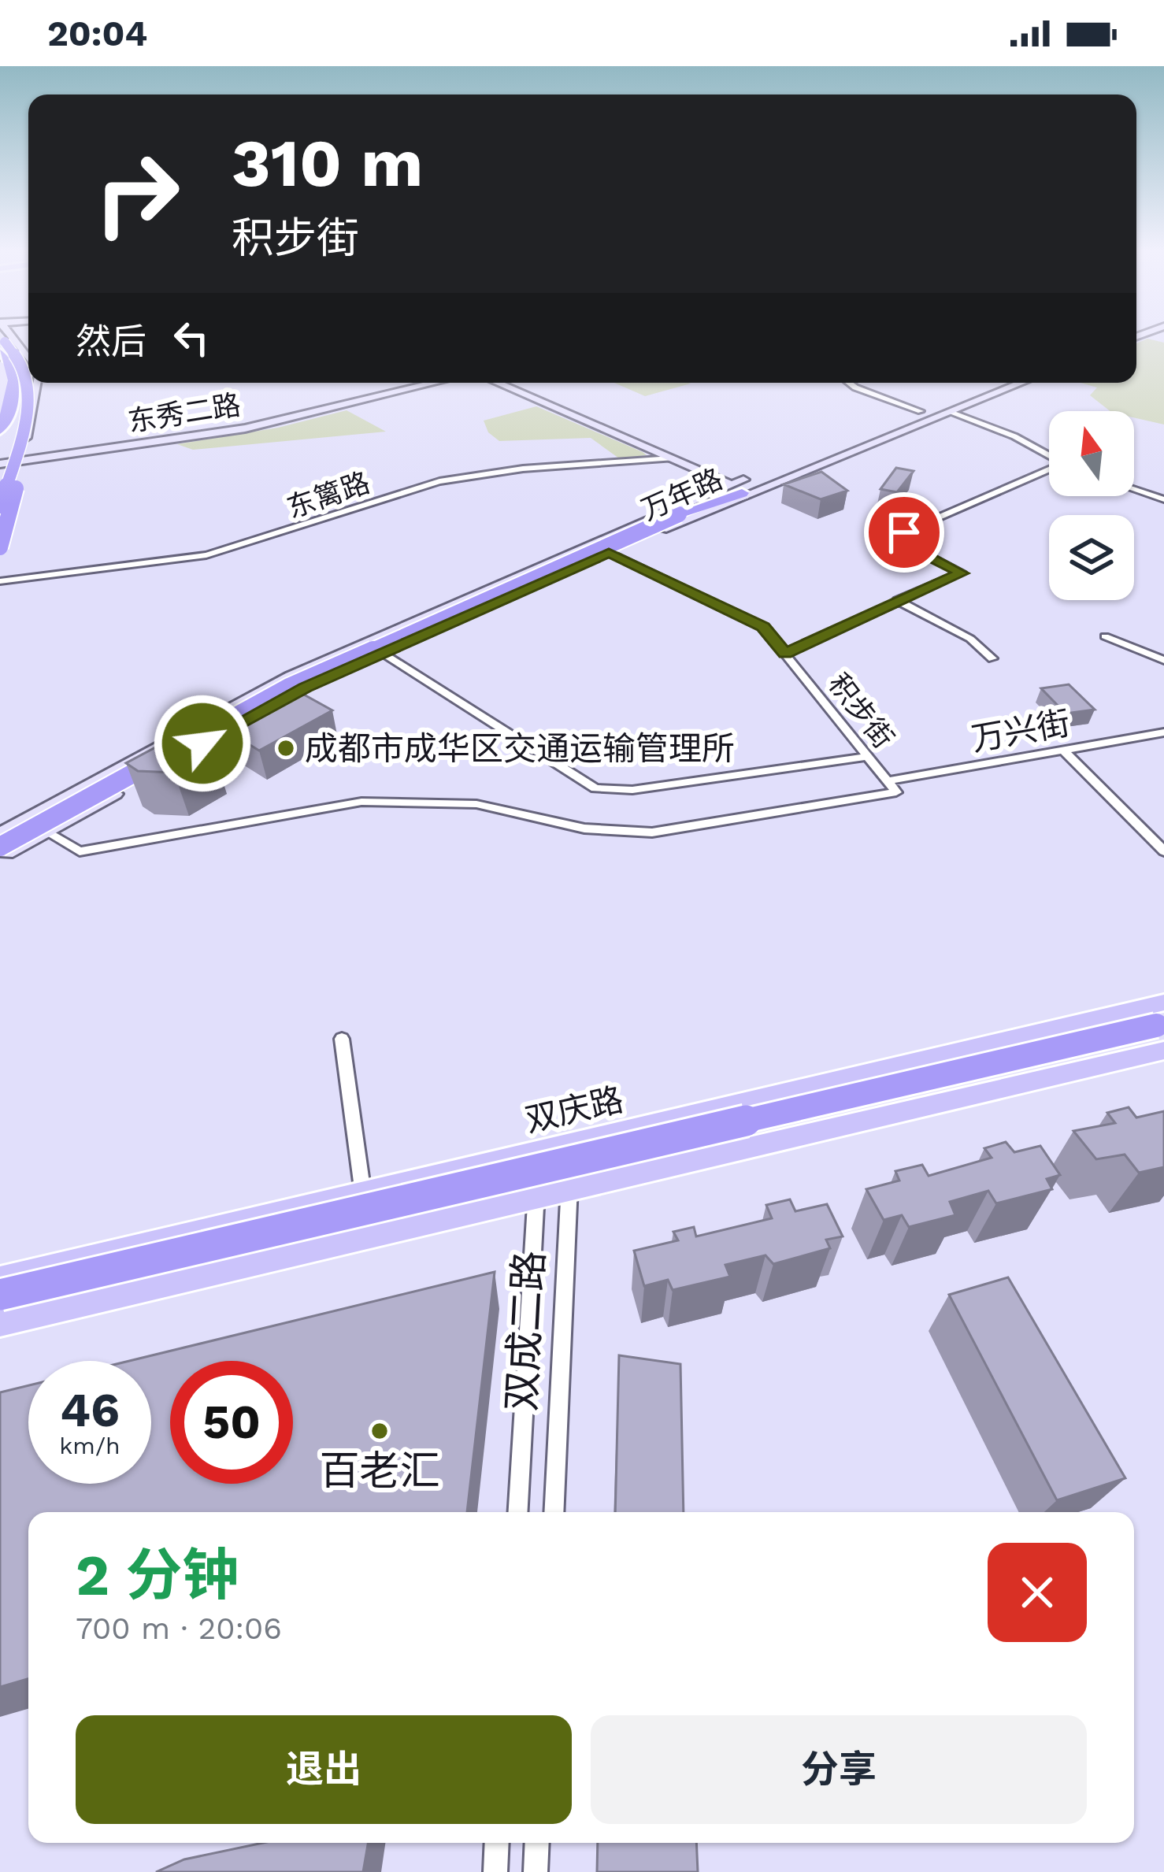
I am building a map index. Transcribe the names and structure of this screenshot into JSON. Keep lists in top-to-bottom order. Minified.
{"streets":{"main road":["东秀二路","万年路","双庆路"],"street":["东篱路","积步街","万兴街","双成二路"]},"crossings":[["万年路","积步街"],["积步街","万兴街"],["双庆路","双成二路"]],"places":["成都市成华区交通运输管理所","百老汇"],"north":"top","page":{"status":"20:04","turn":["310 m","积步街"],"then":"然后","speed":"46 km/h","limit":"50","heading":["2 分钟","700 m · 20:06"],"buttons":["退出","分享"]}}
